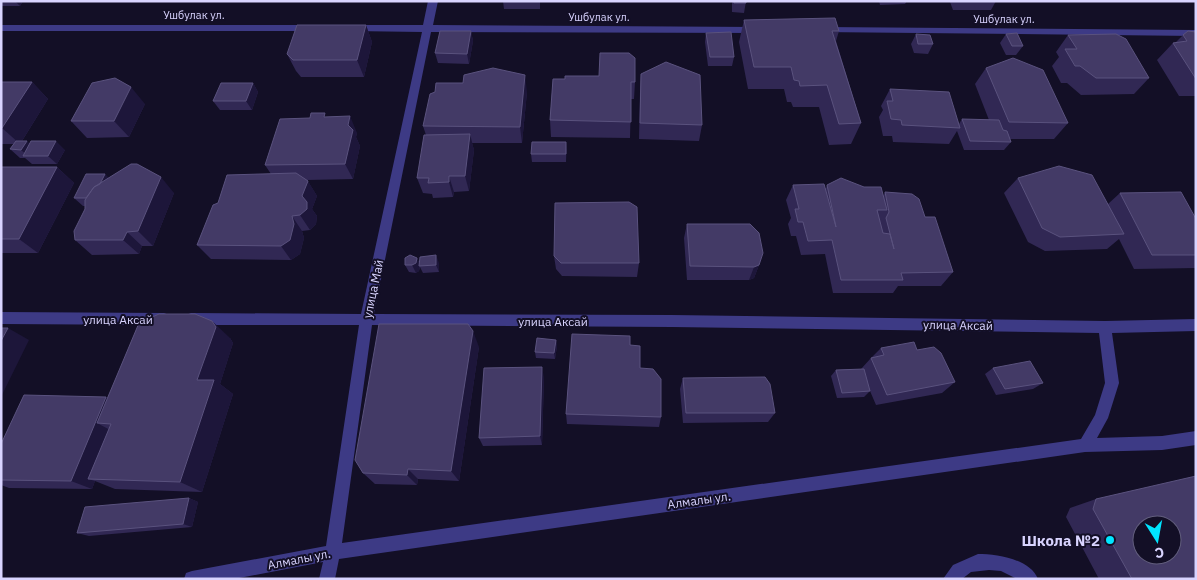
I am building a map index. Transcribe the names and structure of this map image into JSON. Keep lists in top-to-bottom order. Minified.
{"streets":{"street":["Ушбулак ул.","улица Май","улица Аксай","Алмалы ул."]},"crossings":[["Ушбулак ул.","улица Май"],["улица Май","улица Аксай"],["улица Май","Алмалы ул."]],"places":["Школа №2"],"north":"bottom"}
